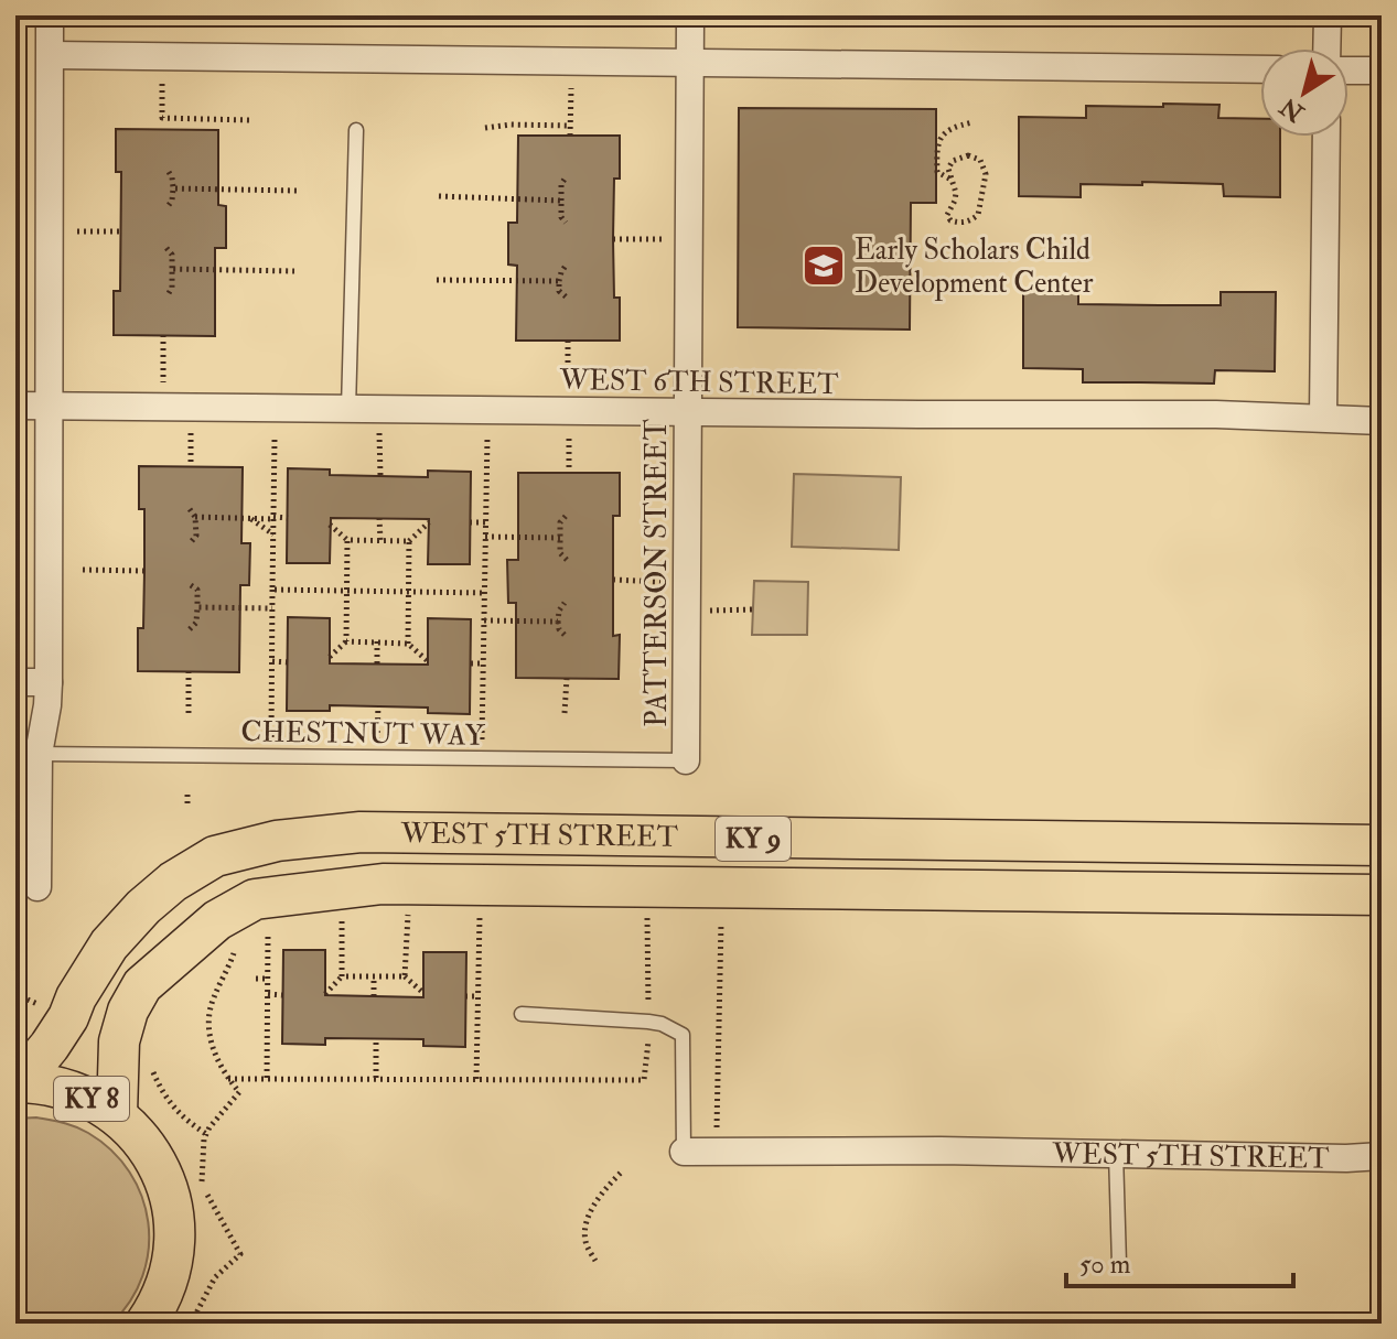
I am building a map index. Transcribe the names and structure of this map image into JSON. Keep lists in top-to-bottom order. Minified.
{"streets":{"main road":["WEST 5TH STREET","KY 9","KY 8"],"street":["WEST 6TH STREET","PATTERSON STREET"],"lane":["CHESTNUT WAY"]},"crossings":[["WEST 6TH STREET","PATTERSON STREET"],["PATTERSON STREET","CHESTNUT WAY"],["WEST 5TH STREET","KY 8"]],"places":{"school or university":["Early Scholars Child Development Center"]},"scale_bar":"50 m","north":"bottom left"}
